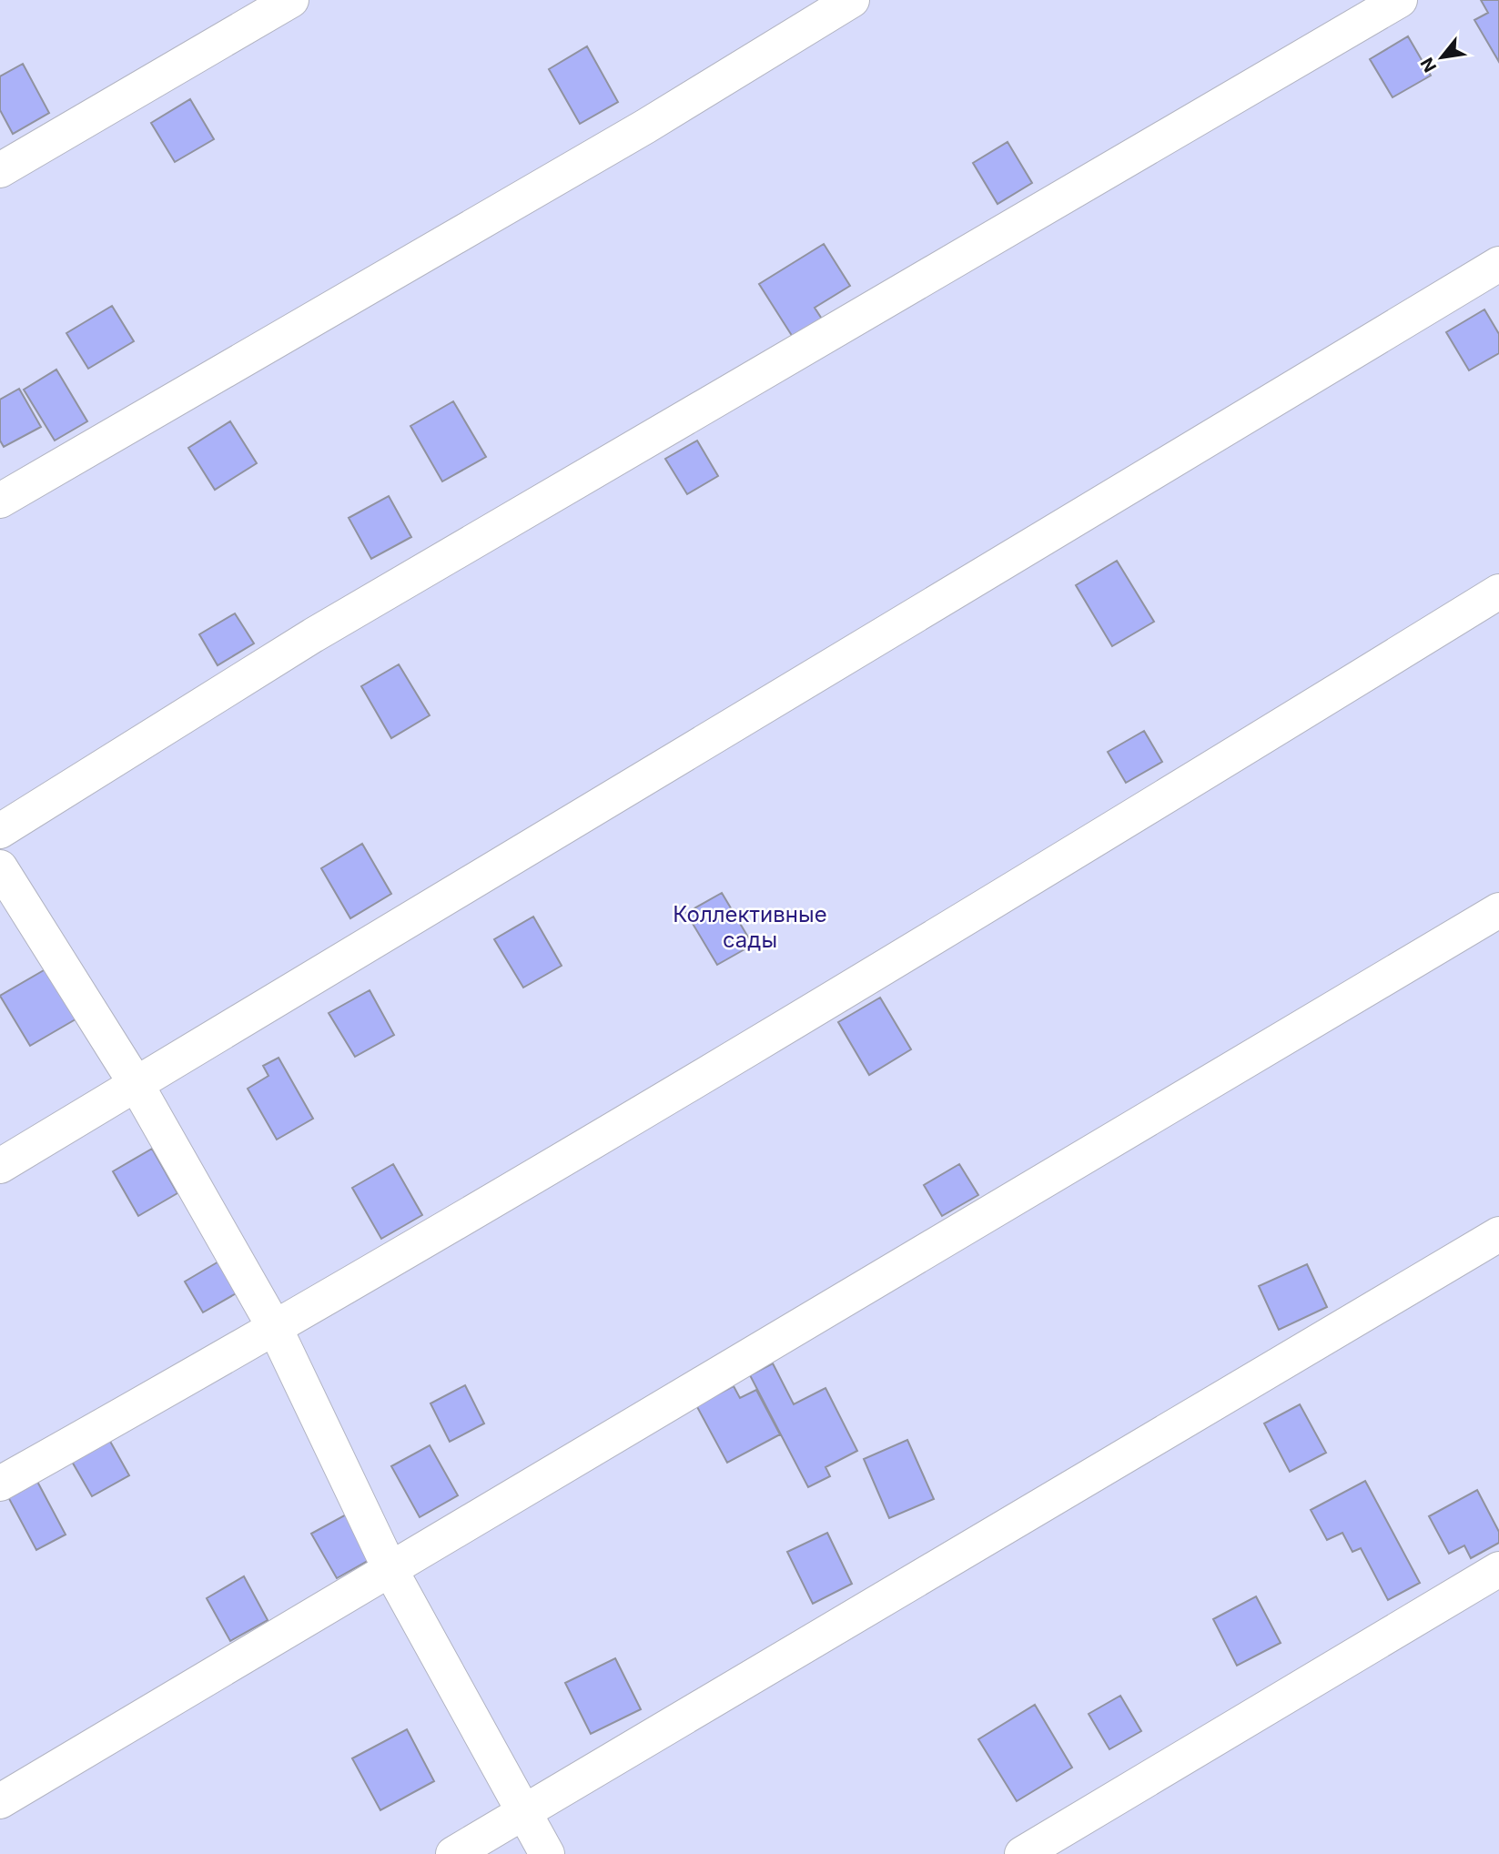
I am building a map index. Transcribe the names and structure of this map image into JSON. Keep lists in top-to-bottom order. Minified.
{"parks":["Коллективные сады"],"north":"bottom left"}
